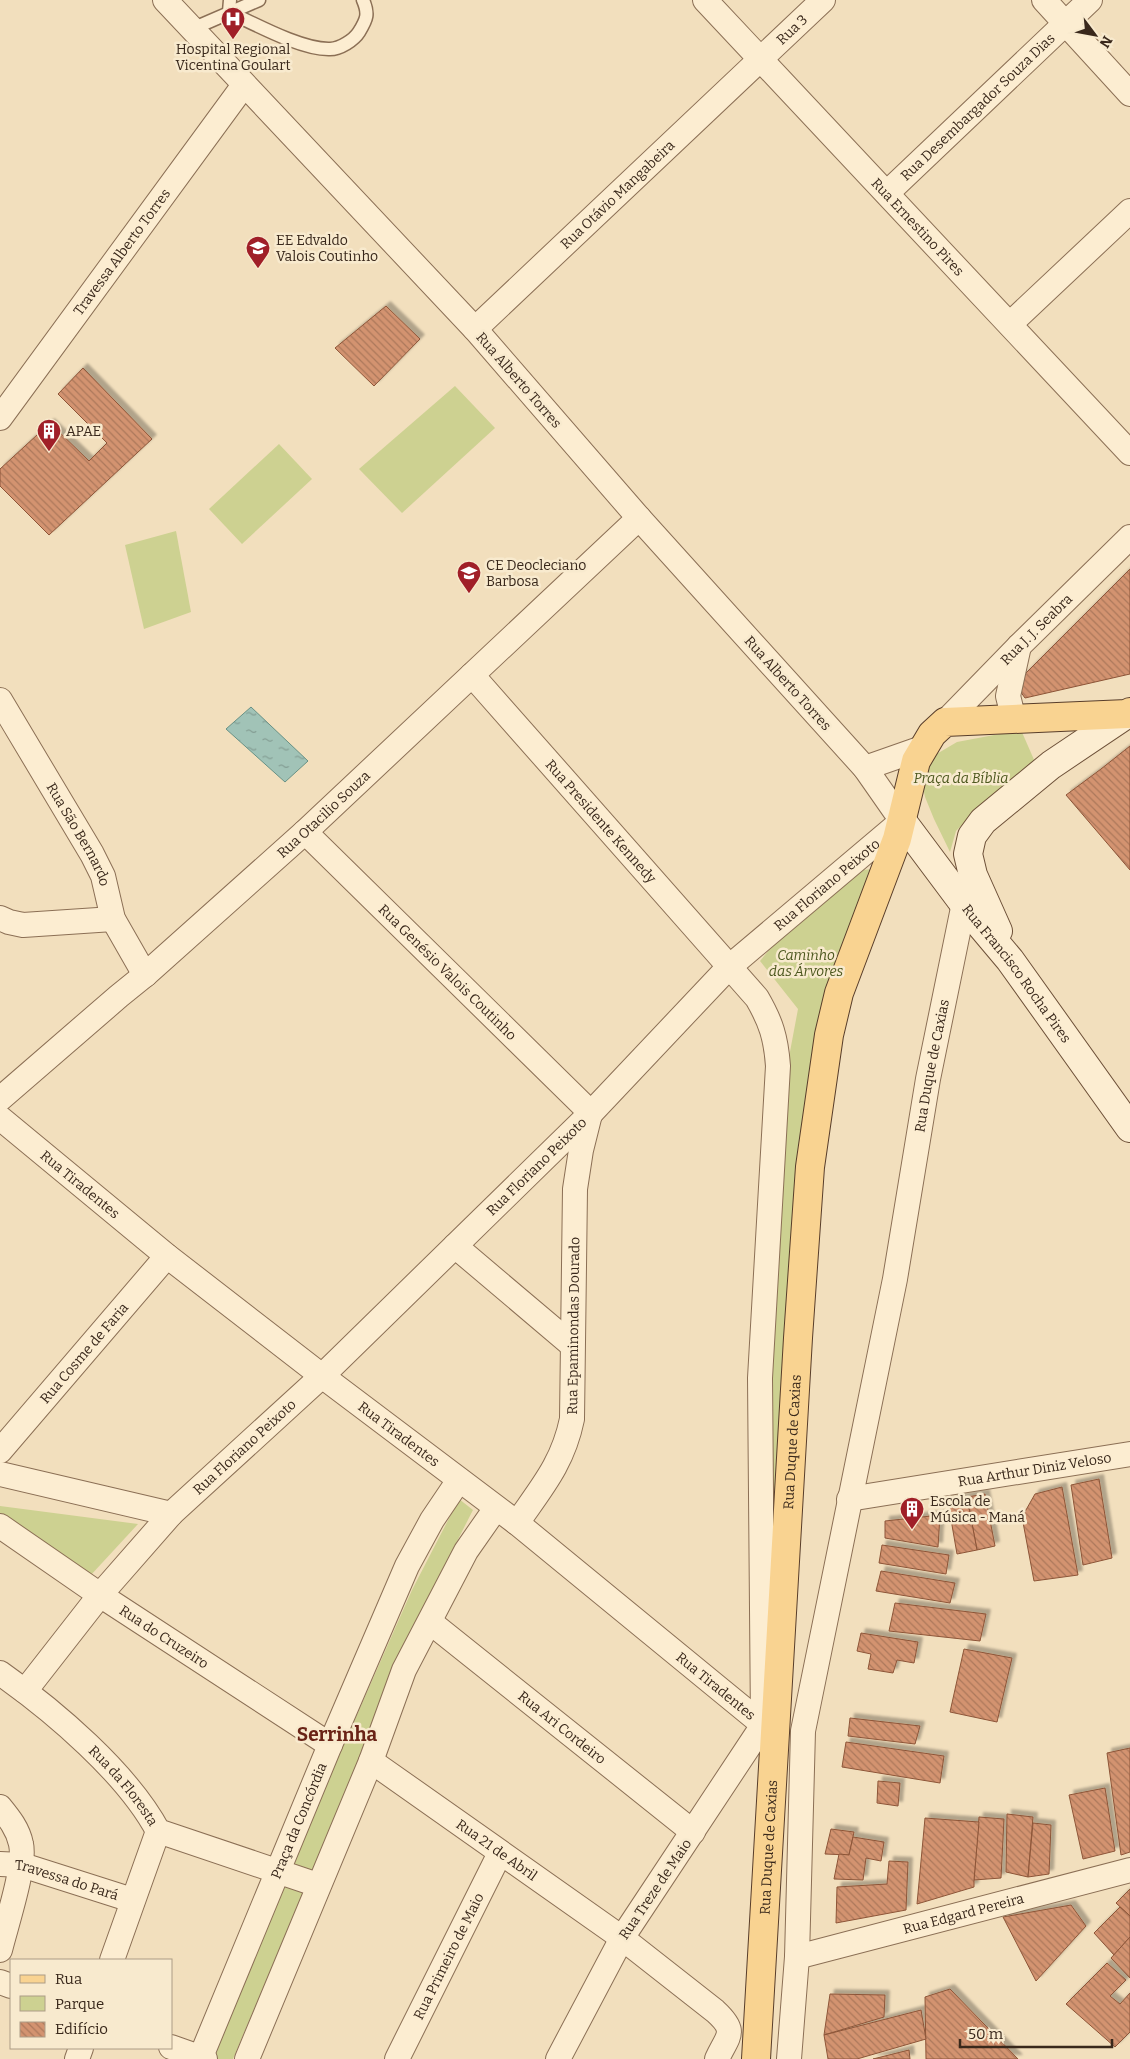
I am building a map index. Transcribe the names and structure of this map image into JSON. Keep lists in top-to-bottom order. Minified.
{"streets":{"main road":["Rua Duque de Caxias"],"street":["Rua 3","Rua Desembargador Souza Dias","Rua Otávio Mangabeira","Rua Ernestino Pires","Travessa Alberto Torres","Rua Alberto Torres","Rua J. J. Seabra","Rua Otacilio Souza","Rua Presidente Kennedy","Rua São Bernardo","Rua Floriano Peixoto","Rua Genésio Valois Coutinho","Rua Francisco Rocha Pires","Rua Tiradentes","Rua Epaminondas Dourado","Rua Cosme de Faria","Rua Arthur Diniz Veloso","Rua do Cruzeiro","Rua Ari Cordeiro","Rua da Floresta","Praça da Concórdia","Rua 21 de Abril","Travessa do Pará","Rua Treze de Maio","Rua Edgard Pereira","Rua Primeiro de Maio"]},"crossings":[["Rua 3","Rua Otávio Mangabeira"],["Rua 3","Rua Ernestino Pires"],["Rua Desembargador Souza Dias","Rua Ernestino Pires"],["Rua Otávio Mangabeira","Rua Ernestino Pires"],["Rua Otávio Mangabeira","Rua Alberto Torres"],["Travessa Alberto Torres","Rua Alberto Torres"],["Rua Alberto Torres","Rua Otacilio Souza"],["Rua Alberto Torres","Rua Francisco Rocha Pires"],["Rua J. J. Seabra","Rua Duque de Caxias"],["Rua Otacilio Souza","Rua Presidente Kennedy"],["Rua Otacilio Souza","Rua São Bernardo"],["Rua Otacilio Souza","Rua Genésio Valois Coutinho"],["Rua Presidente Kennedy","Rua Floriano Peixoto"],["Rua Presidente Kennedy","Rua Duque de Caxias"],["Rua Floriano Peixoto","Rua Genésio Valois Coutinho"],["Rua Floriano Peixoto","Rua Francisco Rocha Pires"],["Rua Floriano Peixoto","Rua Duque de Caxias"],["Rua Floriano Peixoto","Rua Tiradentes"],["Rua Floriano Peixoto","Rua Epaminondas Dourado"],["Rua Floriano Peixoto","Rua do Cruzeiro"],["Rua Floriano Peixoto","Rua da Floresta"],["Rua Genésio Valois Coutinho","Rua Epaminondas Dourado"],["Rua Francisco Rocha Pires","Rua Duque de Caxias"],["Rua Duque de Caxias","Rua Tiradentes"],["Rua Duque de Caxias","Rua Arthur Diniz Veloso"],["Rua Duque de Caxias","Rua Treze de Maio"],["Rua Duque de Caxias","Rua Edgard Pereira"],["Rua Tiradentes","Rua Epaminondas Dourado"],["Rua Tiradentes","Rua Cosme de Faria"],["Rua Tiradentes","Praça da Concórdia"],["Rua Tiradentes","Rua Treze de Maio"],["Rua do Cruzeiro","Praça da Concórdia"],["Rua Ari Cordeiro","Rua Treze de Maio"],["Rua da Floresta","Praça da Concórdia"],["Rua 21 de Abril","Rua Treze de Maio"],["Rua 21 de Abril","Rua Primeiro de Maio"]],"districts":["Serrinha"],"parks":["Praça da Bíblia","Caminho das Árvores"],"places":{"hospital":["Hospital Regional Vicentina Goulart"],"school or university":["EE Edvaldo Valois Coutinho","CE Deocleciano Barbosa"],"building":["APAE","Escola de Música - Maná"]},"legend":["Rua","Parque","Edifício"],"scale_bar":"50 m","north":"bottom right"}
